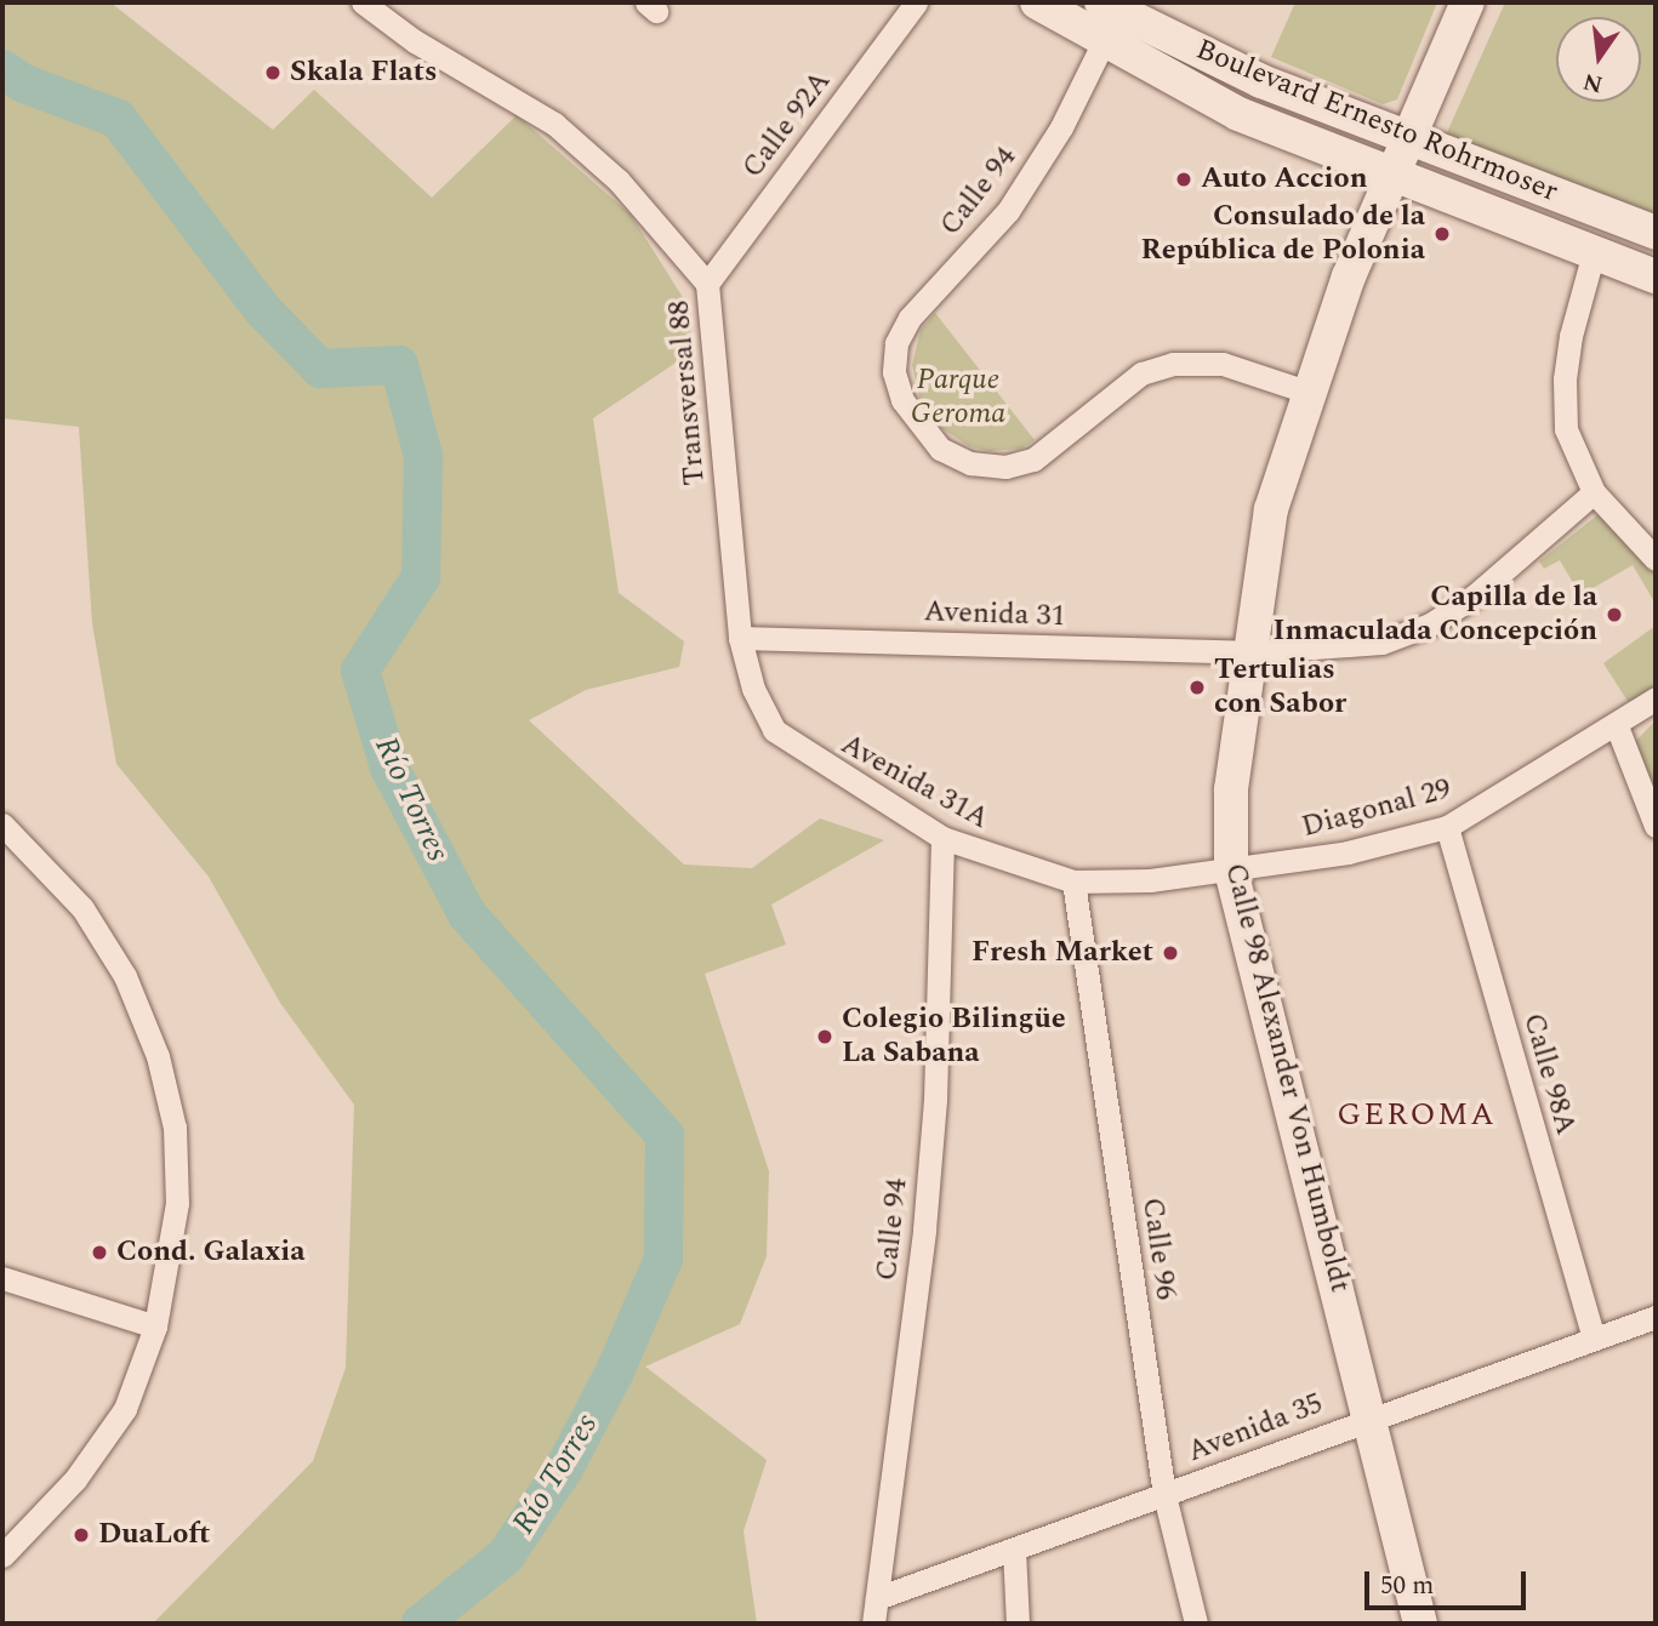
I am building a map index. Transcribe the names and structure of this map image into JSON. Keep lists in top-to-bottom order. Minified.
{"streets":{"street":["Boulevard Ernesto Rohrmoser","Calle 92A","Calle 94","Transversal 88","Avenida 31","Avenida 31A","Diagonal 29","Calle 98A","Calle 98 Alexander Von Humboldt","Calle 96","Avenida 35"]},"crossings":[["Boulevard Ernesto Rohrmoser","Calle 94"],["Boulevard Ernesto Rohrmoser","Calle 98 Alexander Von Humboldt"],["Calle 92A","Transversal 88"],["Calle 94","Avenida 31A"],["Calle 94","Calle 98 Alexander Von Humboldt"],["Calle 94","Avenida 35"],["Transversal 88","Avenida 31"],["Transversal 88","Avenida 31A"],["Avenida 31","Calle 98 Alexander Von Humboldt"],["Avenida 31A","Diagonal 29"],["Avenida 31A","Calle 98 Alexander Von Humboldt"],["Avenida 31A","Calle 96"],["Diagonal 29","Calle 98A"],["Diagonal 29","Calle 98 Alexander Von Humboldt"],["Calle 98A","Avenida 35"],["Calle 98 Alexander Von Humboldt","Avenida 35"],["Calle 96","Avenida 35"]],"districts":["GEROMA"],"water":["Río Torres"],"parks":["Parque Geroma"],"places":["Skala Flats","Auto Accion","Consulado de la República de Polonia","Capilla de la Inmaculada Concepción","Tertulias con Sabor","Fresh Market","Colegio Bilingüe La Sabana","Cond. Galaxia","DuaLoft"],"scale_bar":"50 m","north":"bottom"}
